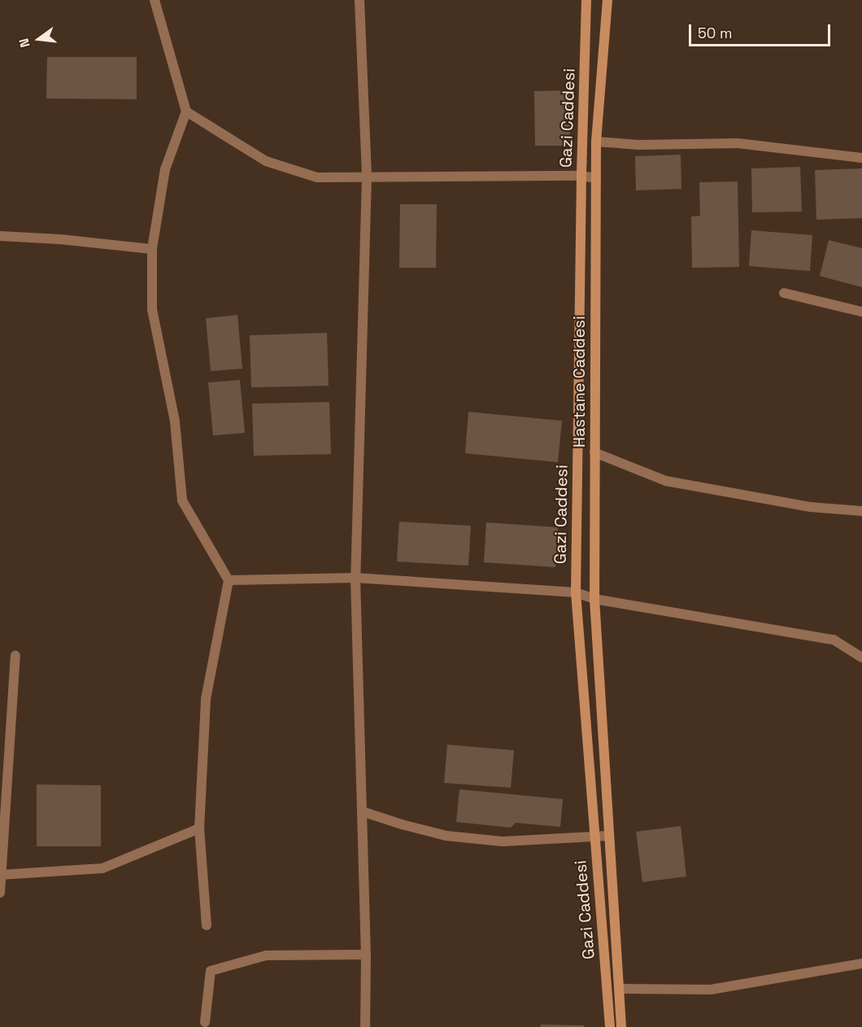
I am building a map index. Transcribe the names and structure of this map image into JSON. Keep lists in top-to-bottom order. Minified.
{"streets":{"main road":["Gazi Caddesi","Hastane Caddesi"]},"scale_bar":"50 m","north":"left"}
